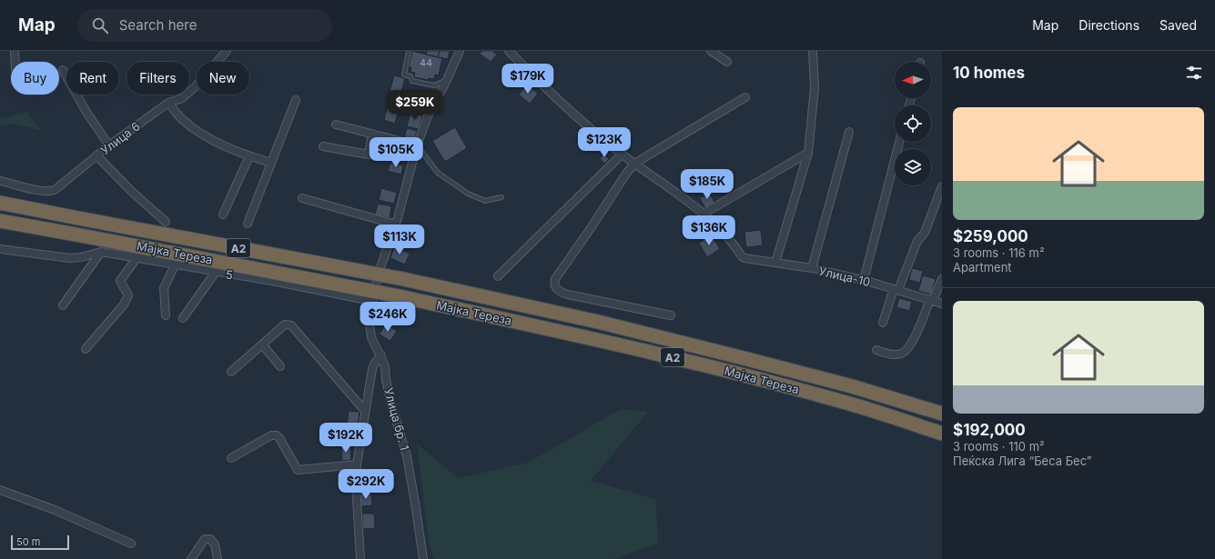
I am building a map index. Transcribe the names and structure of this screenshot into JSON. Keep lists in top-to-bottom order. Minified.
{"streets":{"highway":["A2","Мајка Тереза"],"street":["Улица 6","5","Улица-10","Улица бр. 1"]},"crossings":[["5","Улица бр. 1"]],"house_numbers":["44"],"scale_bar":"50 m","north":"left","page":{"header":"Map","search":"Search here","nav":["Map","Directions","Saved"],"heading":"10 homes","chip":["Buy","Rent","Filters","New"],"price":["$179K","$259K","$123K","$105K","$185K","$136K","$113K","$246K","$192K","$292K"],"list":[{"name":"$259,000","note":"3 rooms · 116 m² · Apartment"},{"name":"$192,000","note":"3 rooms · 110 m² · Пеќска Лига “Беса Бес”"}],"scale":"50 m"}}
